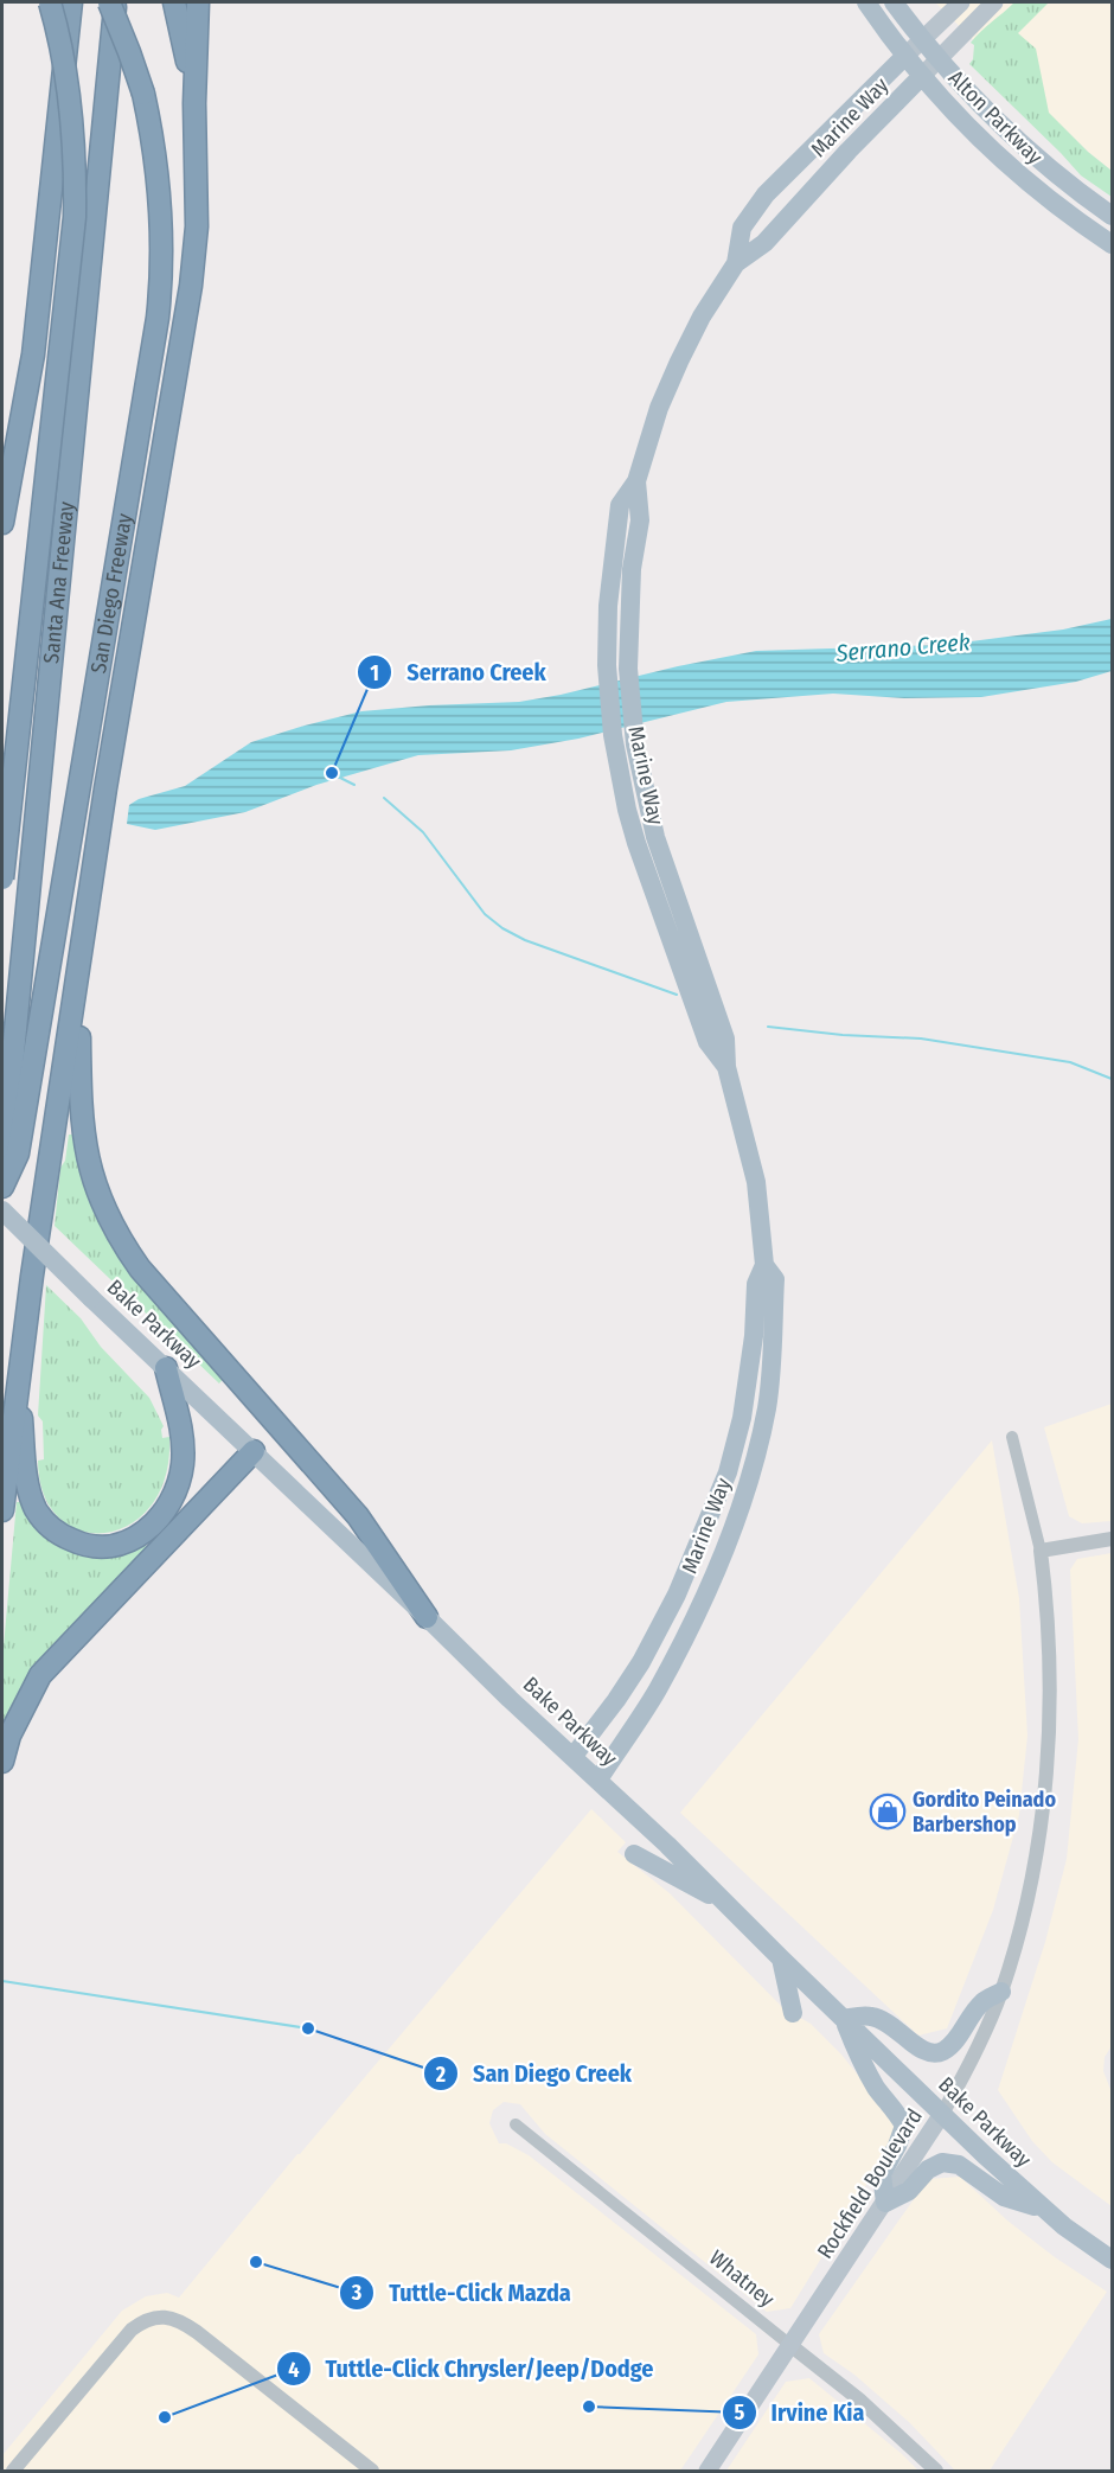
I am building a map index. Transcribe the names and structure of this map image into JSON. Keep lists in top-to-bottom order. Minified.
{"streets":{"highway":["Santa Ana Freeway","San Diego Freeway"],"main road":["Marine Way","Alton Parkway","Bake Parkway","Rockfield Boulevard"],"street":["Whatney"]},"crossings":[["Marine Way","Alton Parkway"],["Marine Way","Bake Parkway"],["Bake Parkway","Rockfield Boulevard"],["Rockfield Boulevard","Whatney"]],"water":["Serrano Creek"],"places":{"other":["Serrano Creek","San Diego Creek","Tuttle-Click Mazda","Irvine Kia","Tuttle-Click Chrysler/Jeep/Dodge"],"shop":["Gordito Peinado Barbershop"]}}
